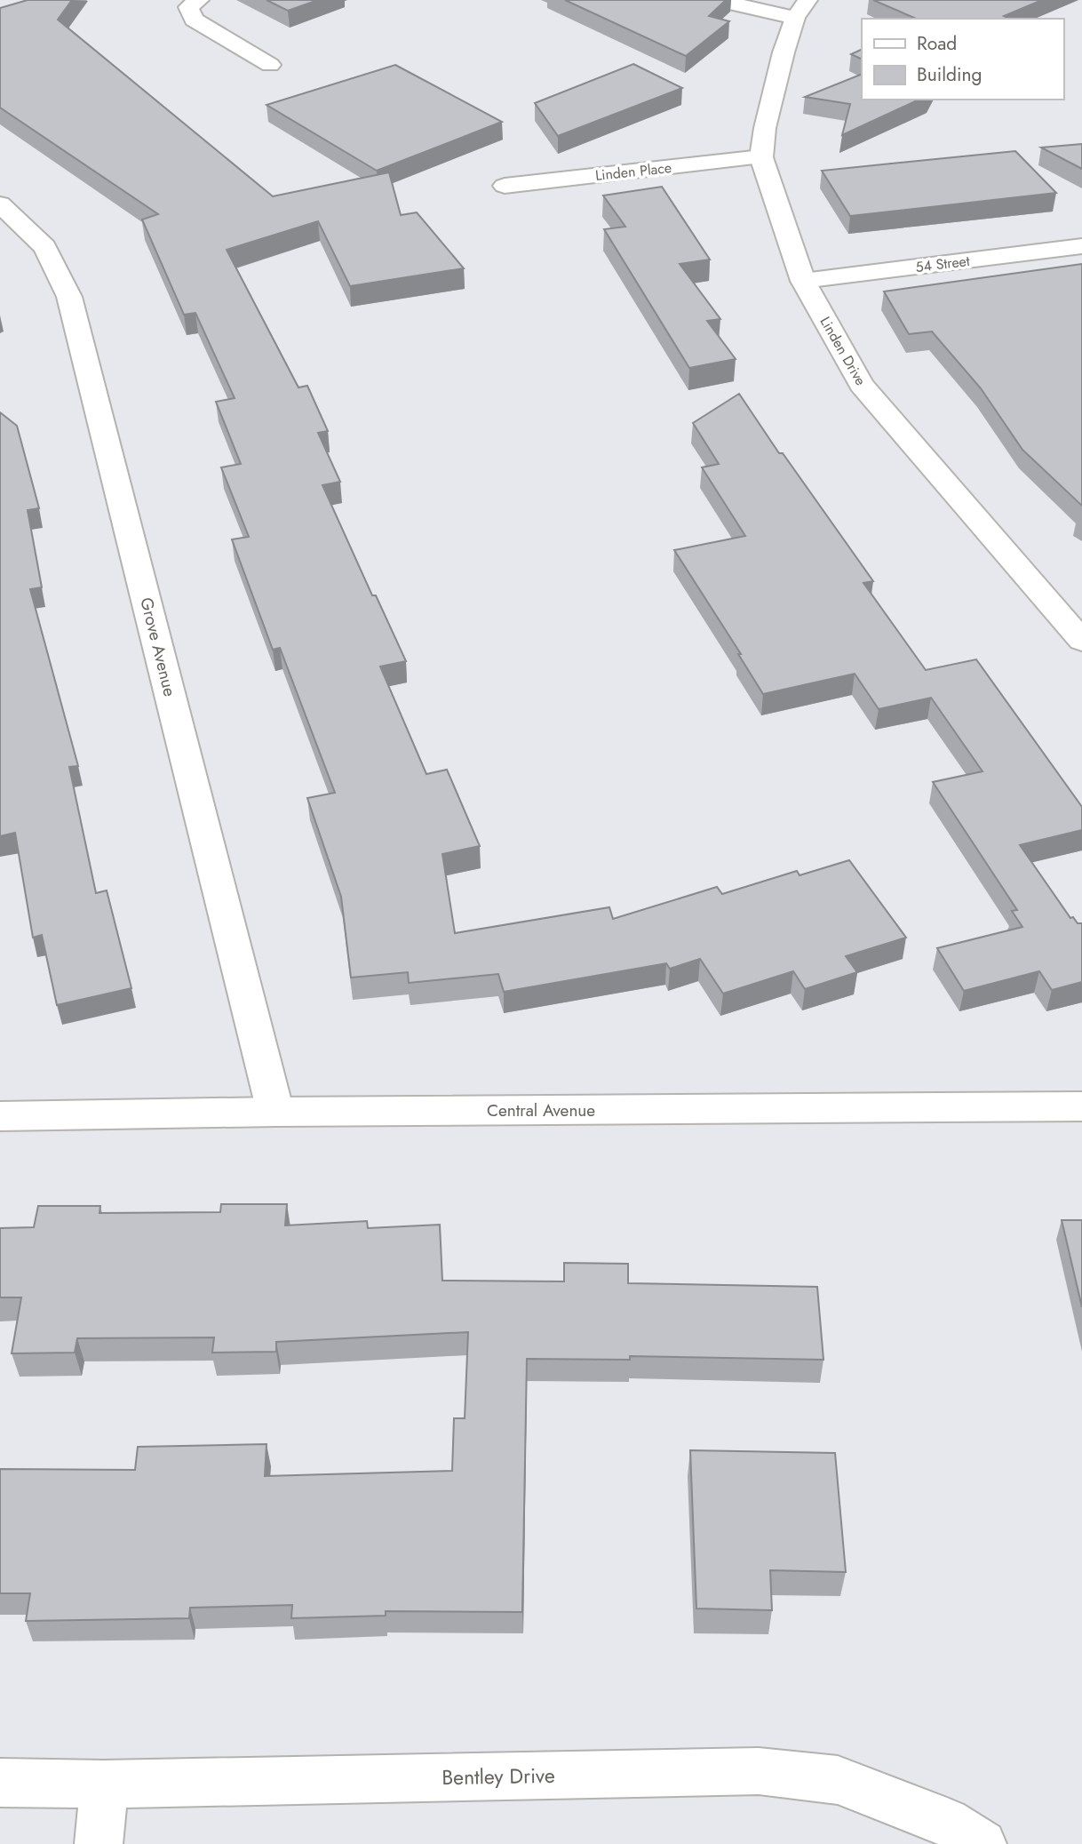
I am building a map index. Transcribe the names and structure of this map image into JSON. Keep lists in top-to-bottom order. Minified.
{"streets":{"street":["Linden Place","54 Street","Linden Drive","Grove Avenue","Central Avenue","Bentley Drive"]},"crossings":[["Linden Place","Linden Drive"],["54 Street","Linden Drive"],["Grove Avenue","Central Avenue"]],"legend":["Road","Building"]}
